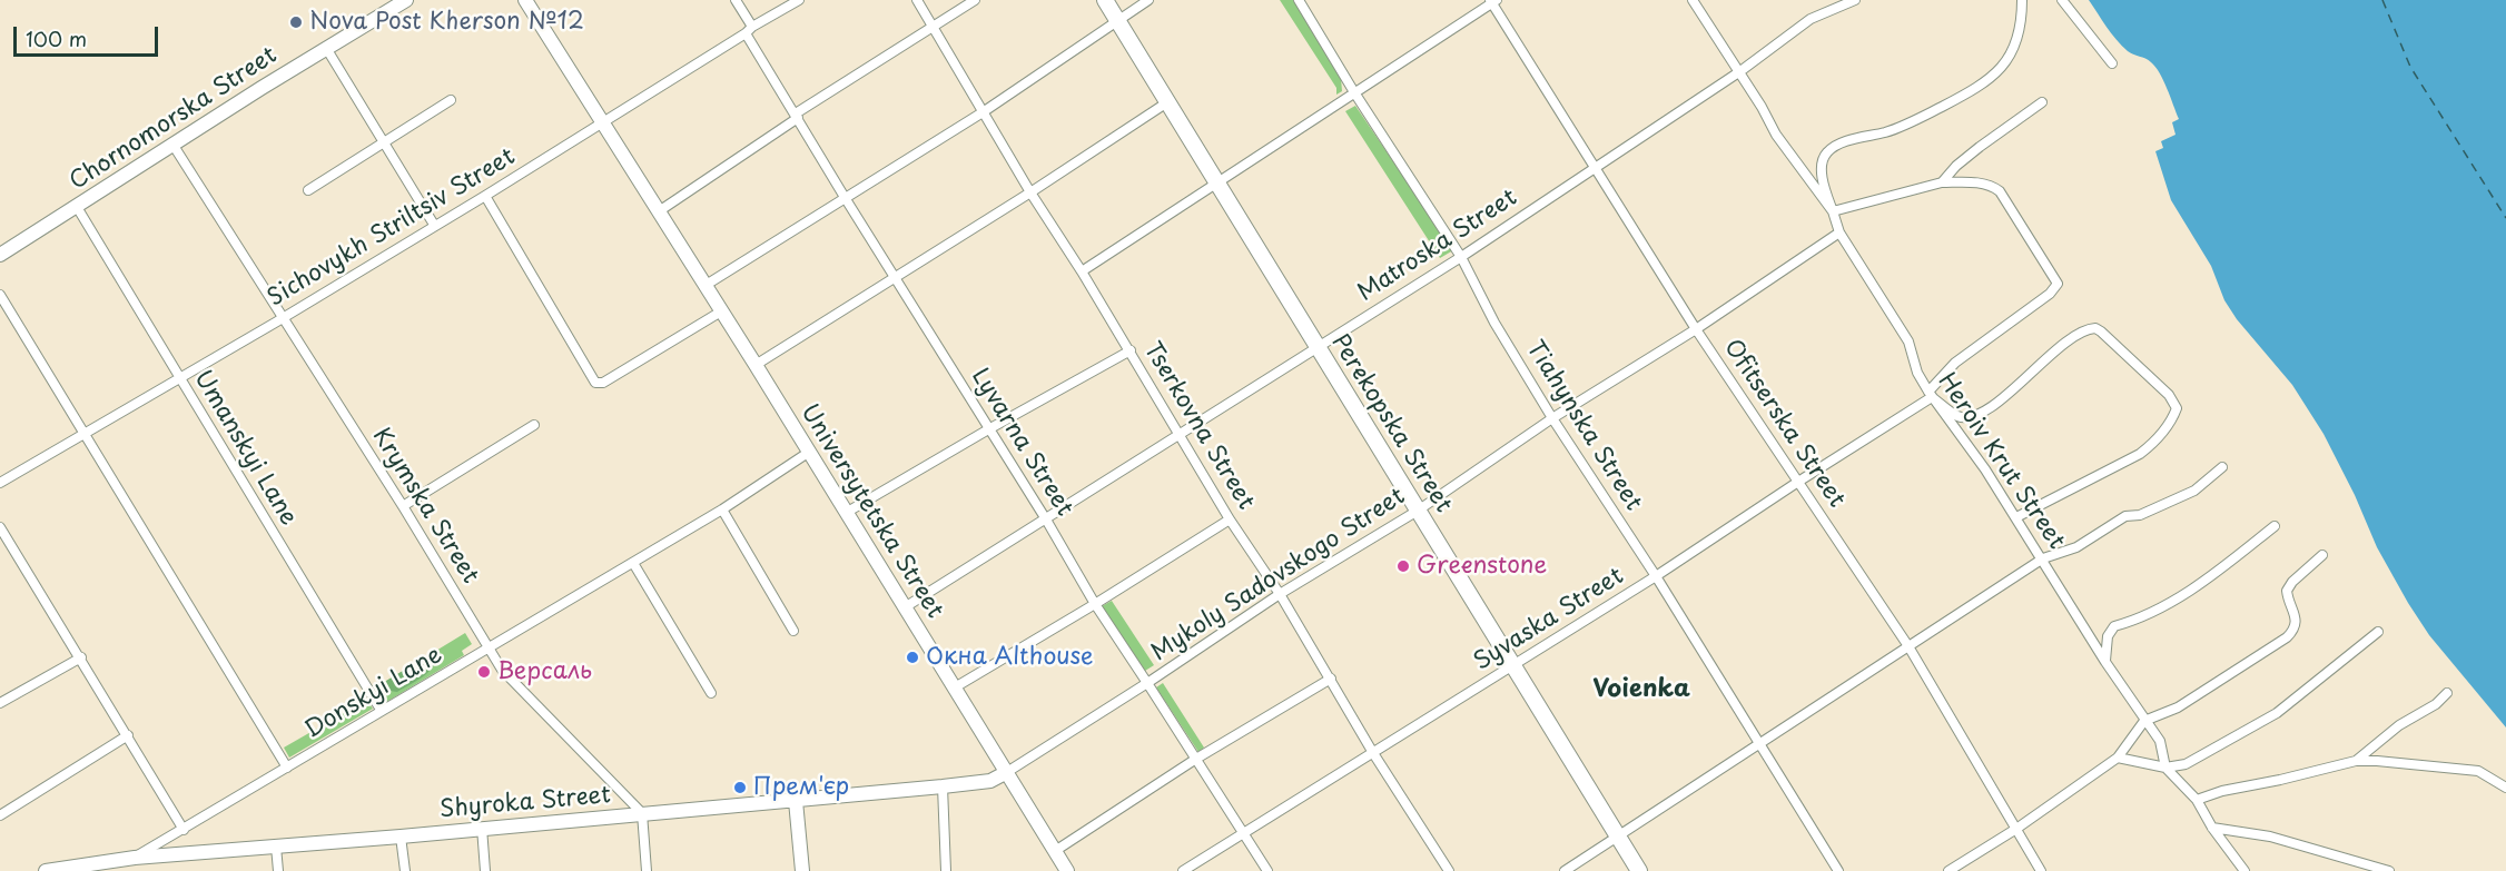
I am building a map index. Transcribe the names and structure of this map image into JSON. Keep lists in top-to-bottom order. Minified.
{"streets":{"main road":["Perekopska Street"],"street":["Chornomorska Street","Sichovykh Striltsiv Street","Matroska Street","Ofitserska Street","Tserkovna Street","Tiahynska Street","Lyvarna Street","Umanskyi Lane","Heroiv Krut Street","Krymska Street","Universytetska Street","Mykoly Sadovskogo Street","Syvaska Street","Donskyi Lane","Shyroka Street"]},"crossings":[["Chornomorska Street","Umanskyi Lane"],["Chornomorska Street","Krymska Street"],["Sichovykh Striltsiv Street","Lyvarna Street"],["Sichovykh Striltsiv Street","Umanskyi Lane"],["Sichovykh Striltsiv Street","Krymska Street"],["Sichovykh Striltsiv Street","Universytetska Street"],["Matroska Street","Perekopska Street"],["Matroska Street","Ofitserska Street"],["Matroska Street","Tserkovna Street"],["Matroska Street","Tiahynska Street"],["Matroska Street","Lyvarna Street"],["Matroska Street","Heroiv Krut Street"],["Matroska Street","Universytetska Street"],["Perekopska Street","Mykoly Sadovskogo Street"],["Perekopska Street","Syvaska Street"],["Ofitserska Street","Mykoly Sadovskogo Street"],["Ofitserska Street","Syvaska Street"],["Tserkovna Street","Mykoly Sadovskogo Street"],["Tserkovna Street","Syvaska Street"],["Tiahynska Street","Mykoly Sadovskogo Street"],["Tiahynska Street","Syvaska Street"],["Lyvarna Street","Mykoly Sadovskogo Street"],["Lyvarna Street","Syvaska Street"],["Umanskyi Lane","Donskyi Lane"],["Heroiv Krut Street","Mykoly Sadovskogo Street"],["Heroiv Krut Street","Syvaska Street"],["Krymska Street","Donskyi Lane"],["Krymska Street","Shyroka Street"],["Universytetska Street","Mykoly Sadovskogo Street"],["Universytetska Street","Donskyi Lane"],["Universytetska Street","Shyroka Street"],["Mykoly Sadovskogo Street","Shyroka Street"],["Donskyi Lane","Shyroka Street"]],"districts":["Voienka"],"places":["Nova Post Kherson №12","Greenstone","Окна Althouse","Версаль","Прем'єр"],"scale_bar":"100 m"}
